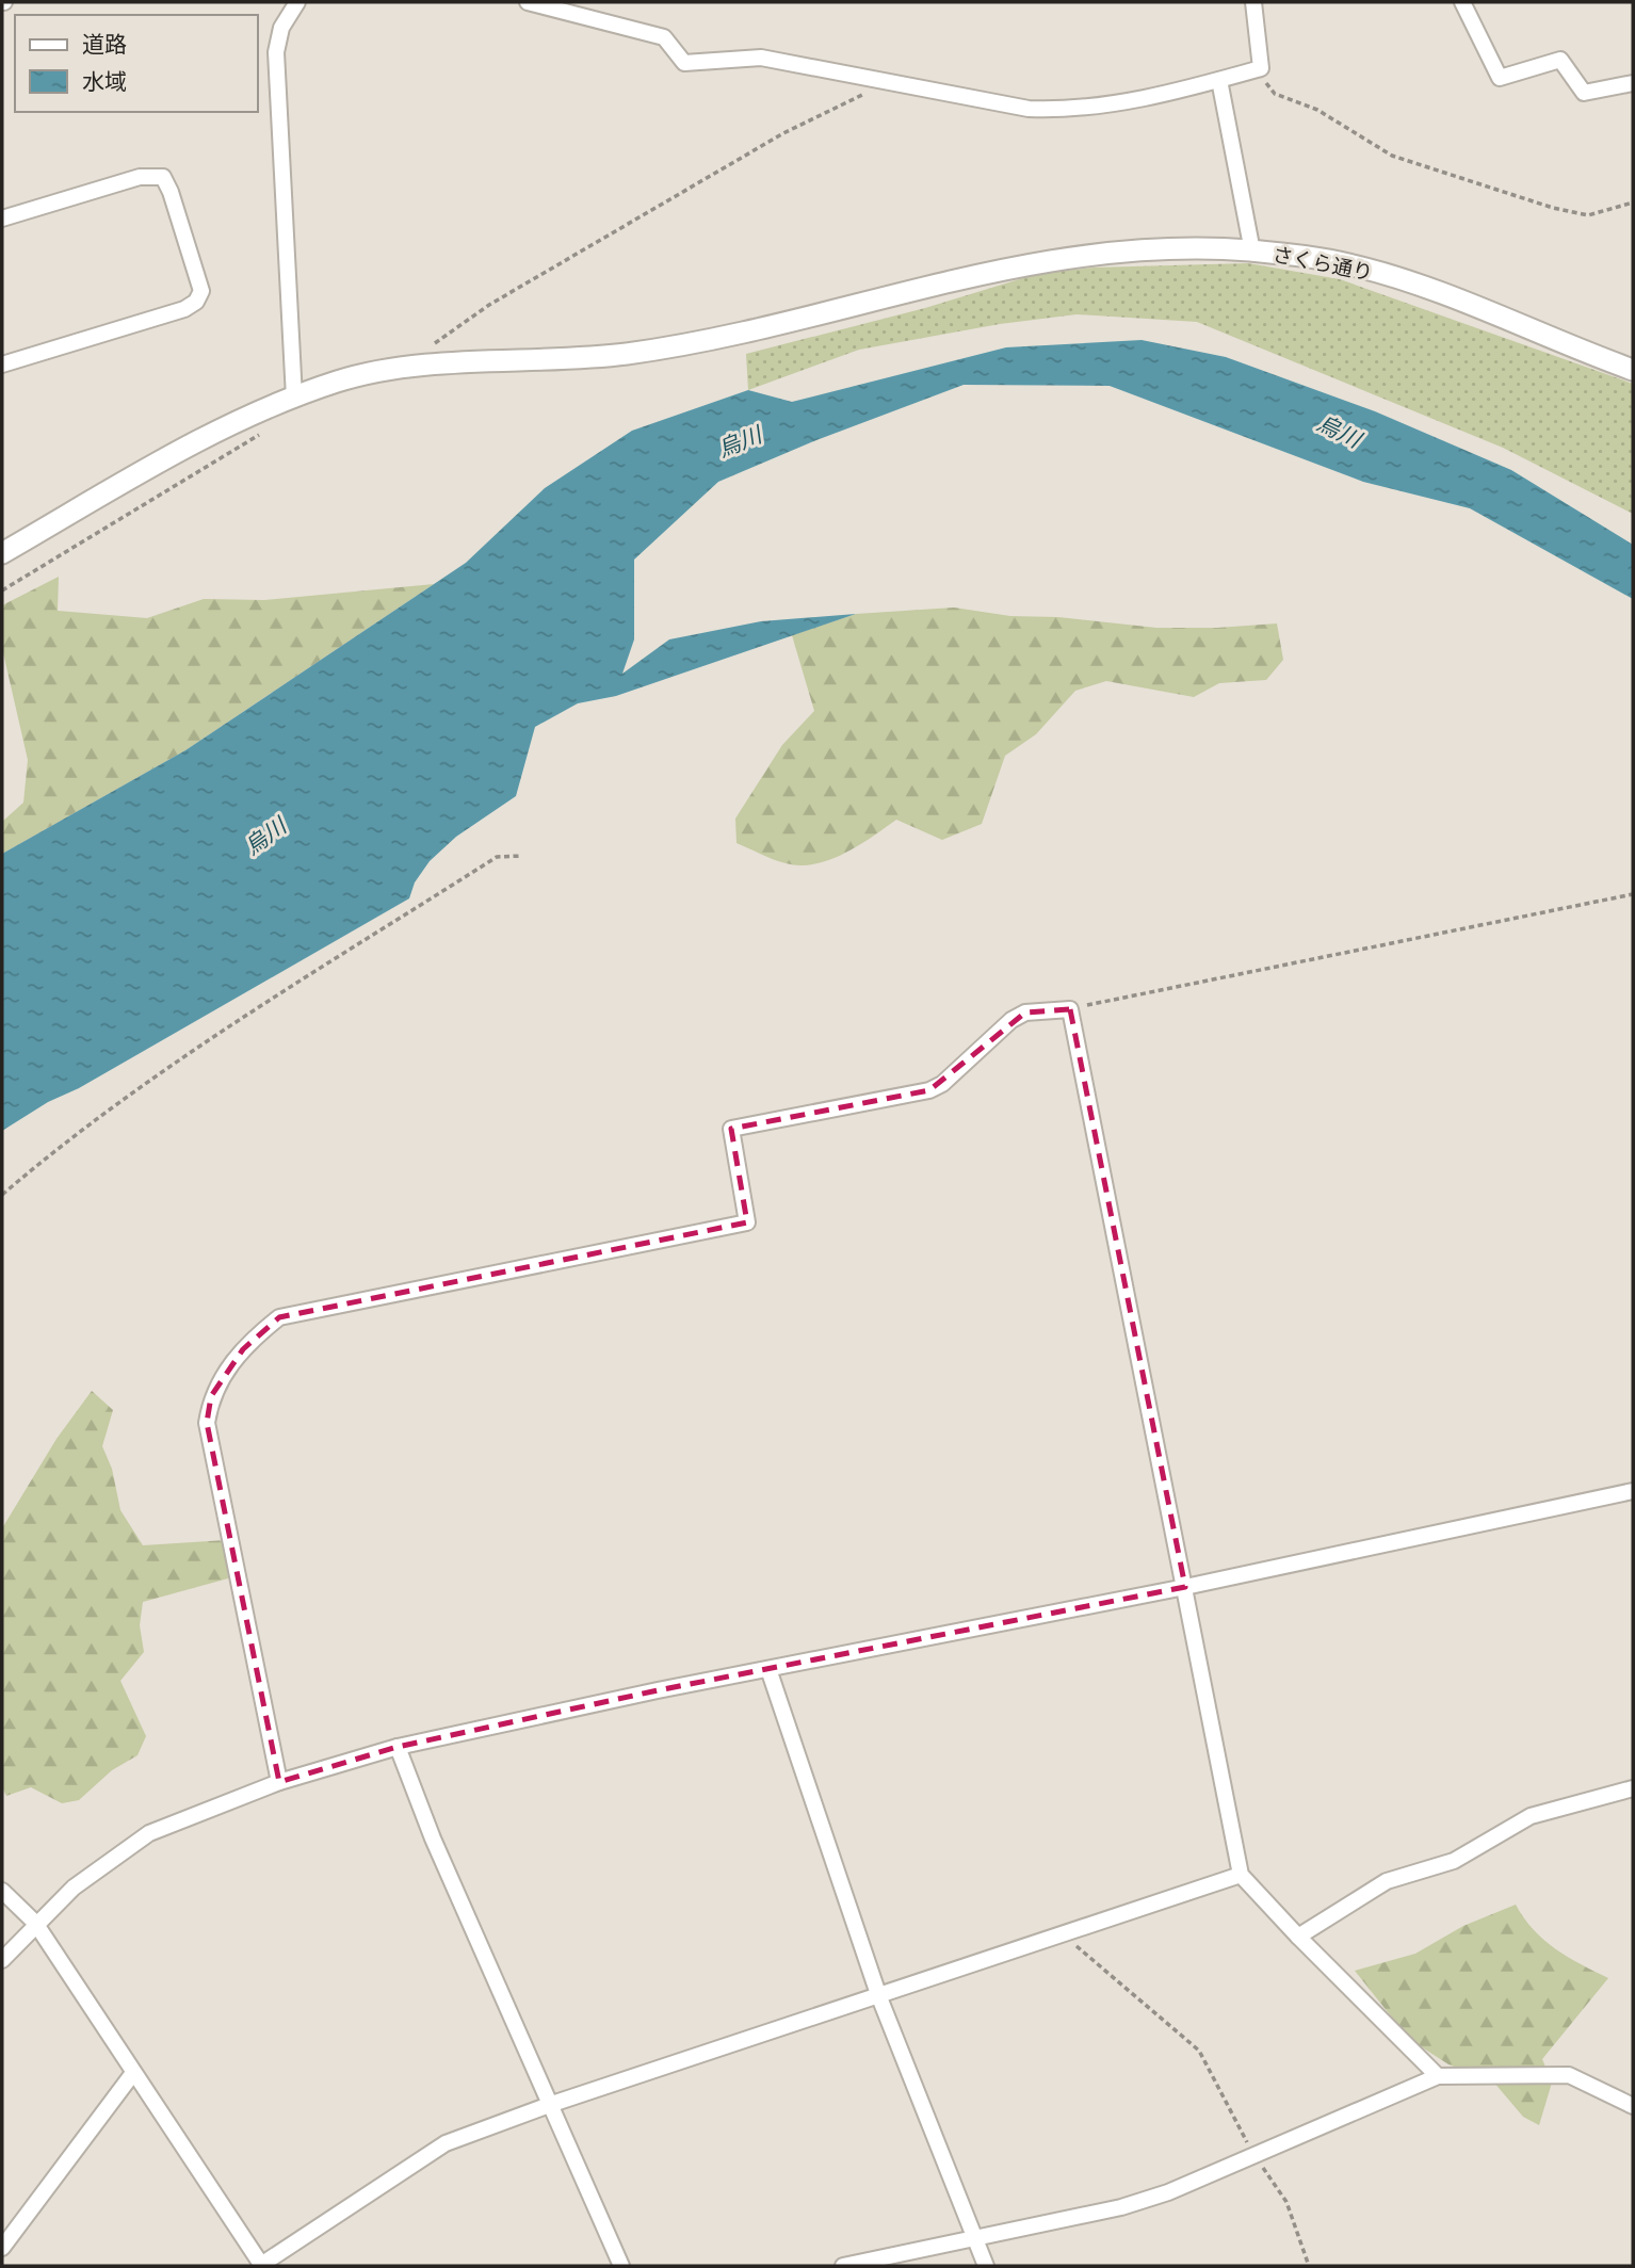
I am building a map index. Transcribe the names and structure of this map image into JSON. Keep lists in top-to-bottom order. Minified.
{"streets":{"street":["さくら通り"]},"water":["烏川"],"legend":["道路","水域"]}
